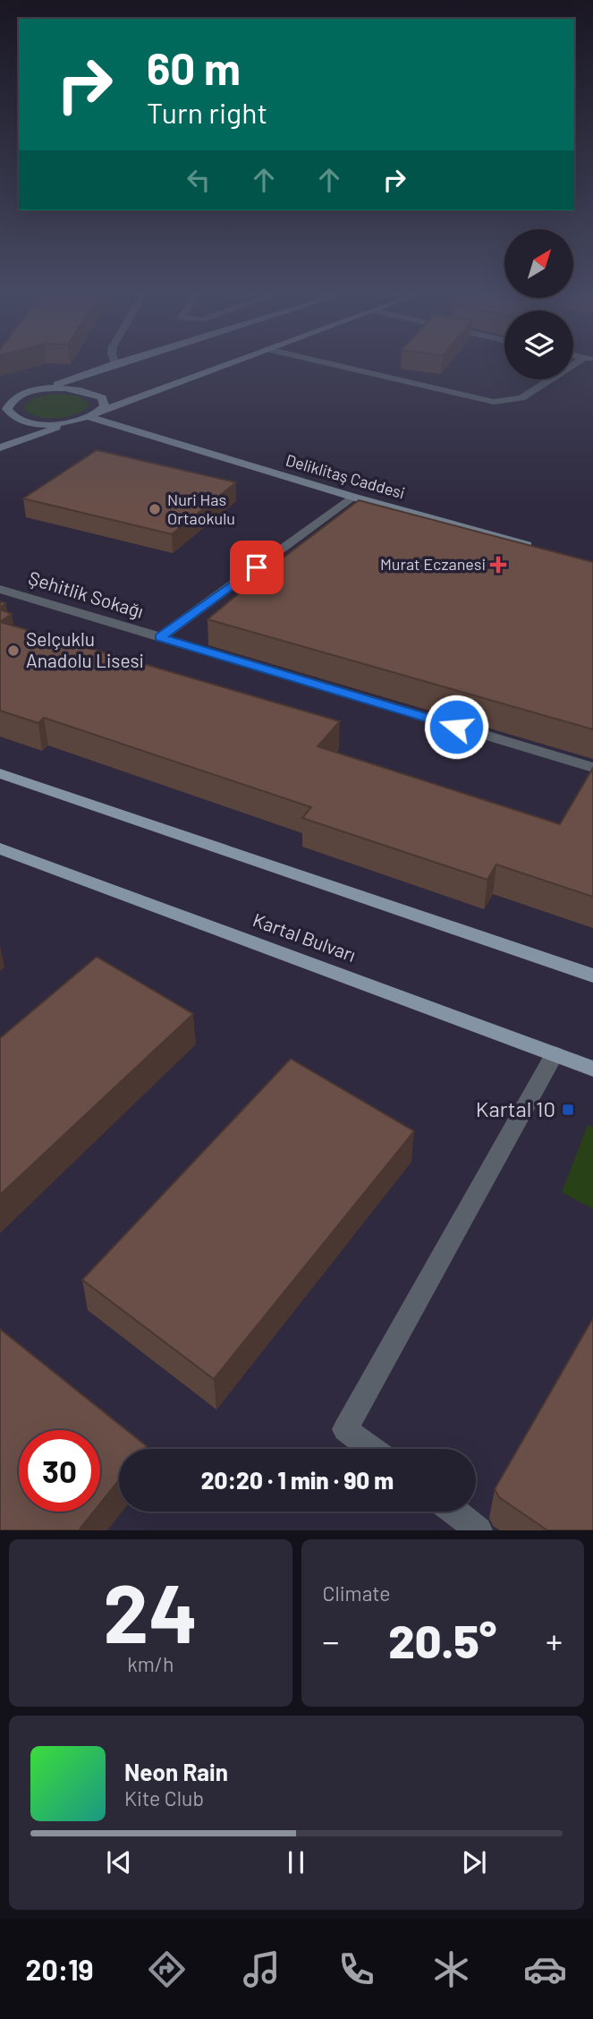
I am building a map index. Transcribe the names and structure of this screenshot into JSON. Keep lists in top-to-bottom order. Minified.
{"streets":{"main road":["Kartal Bulvarı"],"street":["Deliklitaş Caddesi","Şehitlik Sokağı"]},"places":{"other":["Nuri Has Ortaokulu","Selçuklu Anadolu Lisesi"],"health":["Murat Eczanesi"],"transit":["Kartal 10"]},"north":"top right","page":{"turn":["60 m","Turn right"],"limit":"30","trip":"20:20 · 1 min · 90 m","tile":[["24","km/h"],"Climate"],"heat":["−","20.5°","+"],"song":["Neon Rain","Kite Club"],"tabs":"20:19"}}
